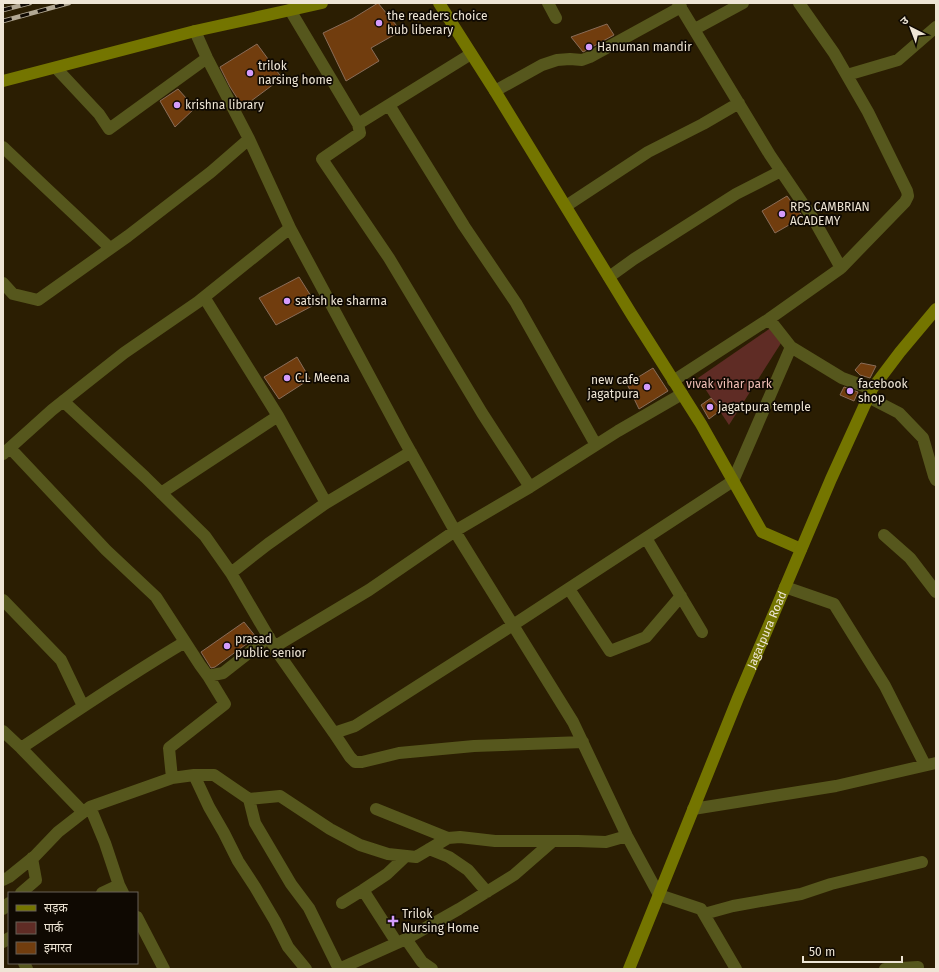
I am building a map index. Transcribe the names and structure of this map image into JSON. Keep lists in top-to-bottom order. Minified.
{"streets":{"street":["Jagatpura Road"]},"parks":["vivak vihar park"],"places":{"other":["the readers choice hub liberary","Hanuman mandir","trilok narsing home","krishna library","RPS CAMBRIAN ACADEMY","satish ke sharma","C.L Meena","new cafe jagatpura","facebook shop","jagatpura temple","prasad public senior"],"health":["Trilok Nursing Home"]},"legend":["सड़क","पार्क","इमारत"],"scale_bar":"50 m","north":"top left"}
